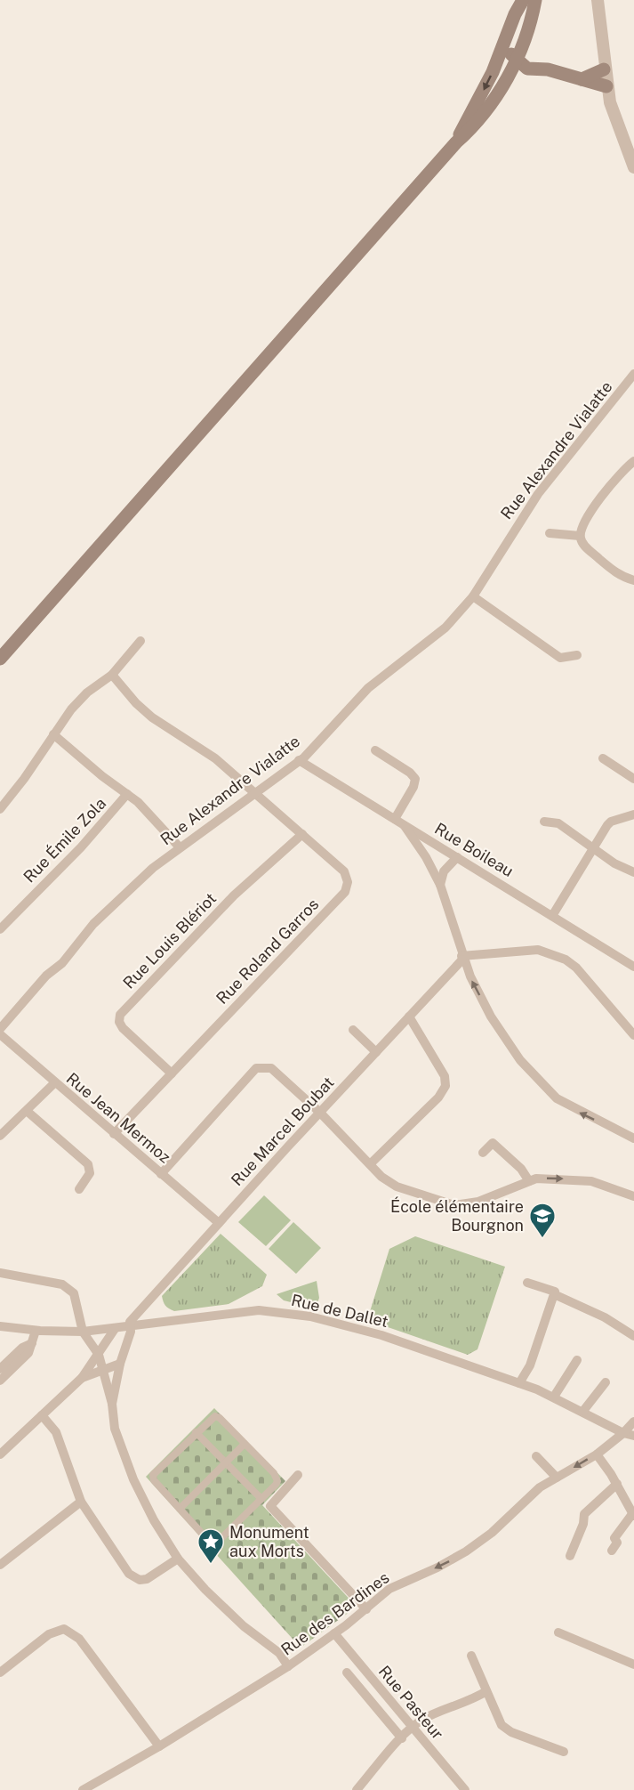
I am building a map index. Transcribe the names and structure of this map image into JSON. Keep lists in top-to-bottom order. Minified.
{"streets":{"street":["Rue Alexandre Vialatte","Rue Émile Zola","Rue Boileau","Rue Louis Blériot","Rue Roland Garros","Rue Jean Mermoz","Rue Marcel Boubat","Rue de Dallet","Rue des Bardines","Rue Pasteur"]},"crossings":[["Rue Alexandre Vialatte","Rue Boileau"],["Rue Alexandre Vialatte","Rue Roland Garros"],["Rue Louis Blériot","Rue Roland Garros"],["Rue Roland Garros","Rue Jean Mermoz"],["Rue Jean Mermoz","Rue Marcel Boubat"],["Rue Marcel Boubat","Rue de Dallet"],["Rue de Dallet","Rue des Bardines"],["Rue des Bardines","Rue Pasteur"]],"one_way":["Rue des Bardines"],"places":{"school or university":["École élémentaire Bourgnon"],"place":["Monument aux Morts"]}}
